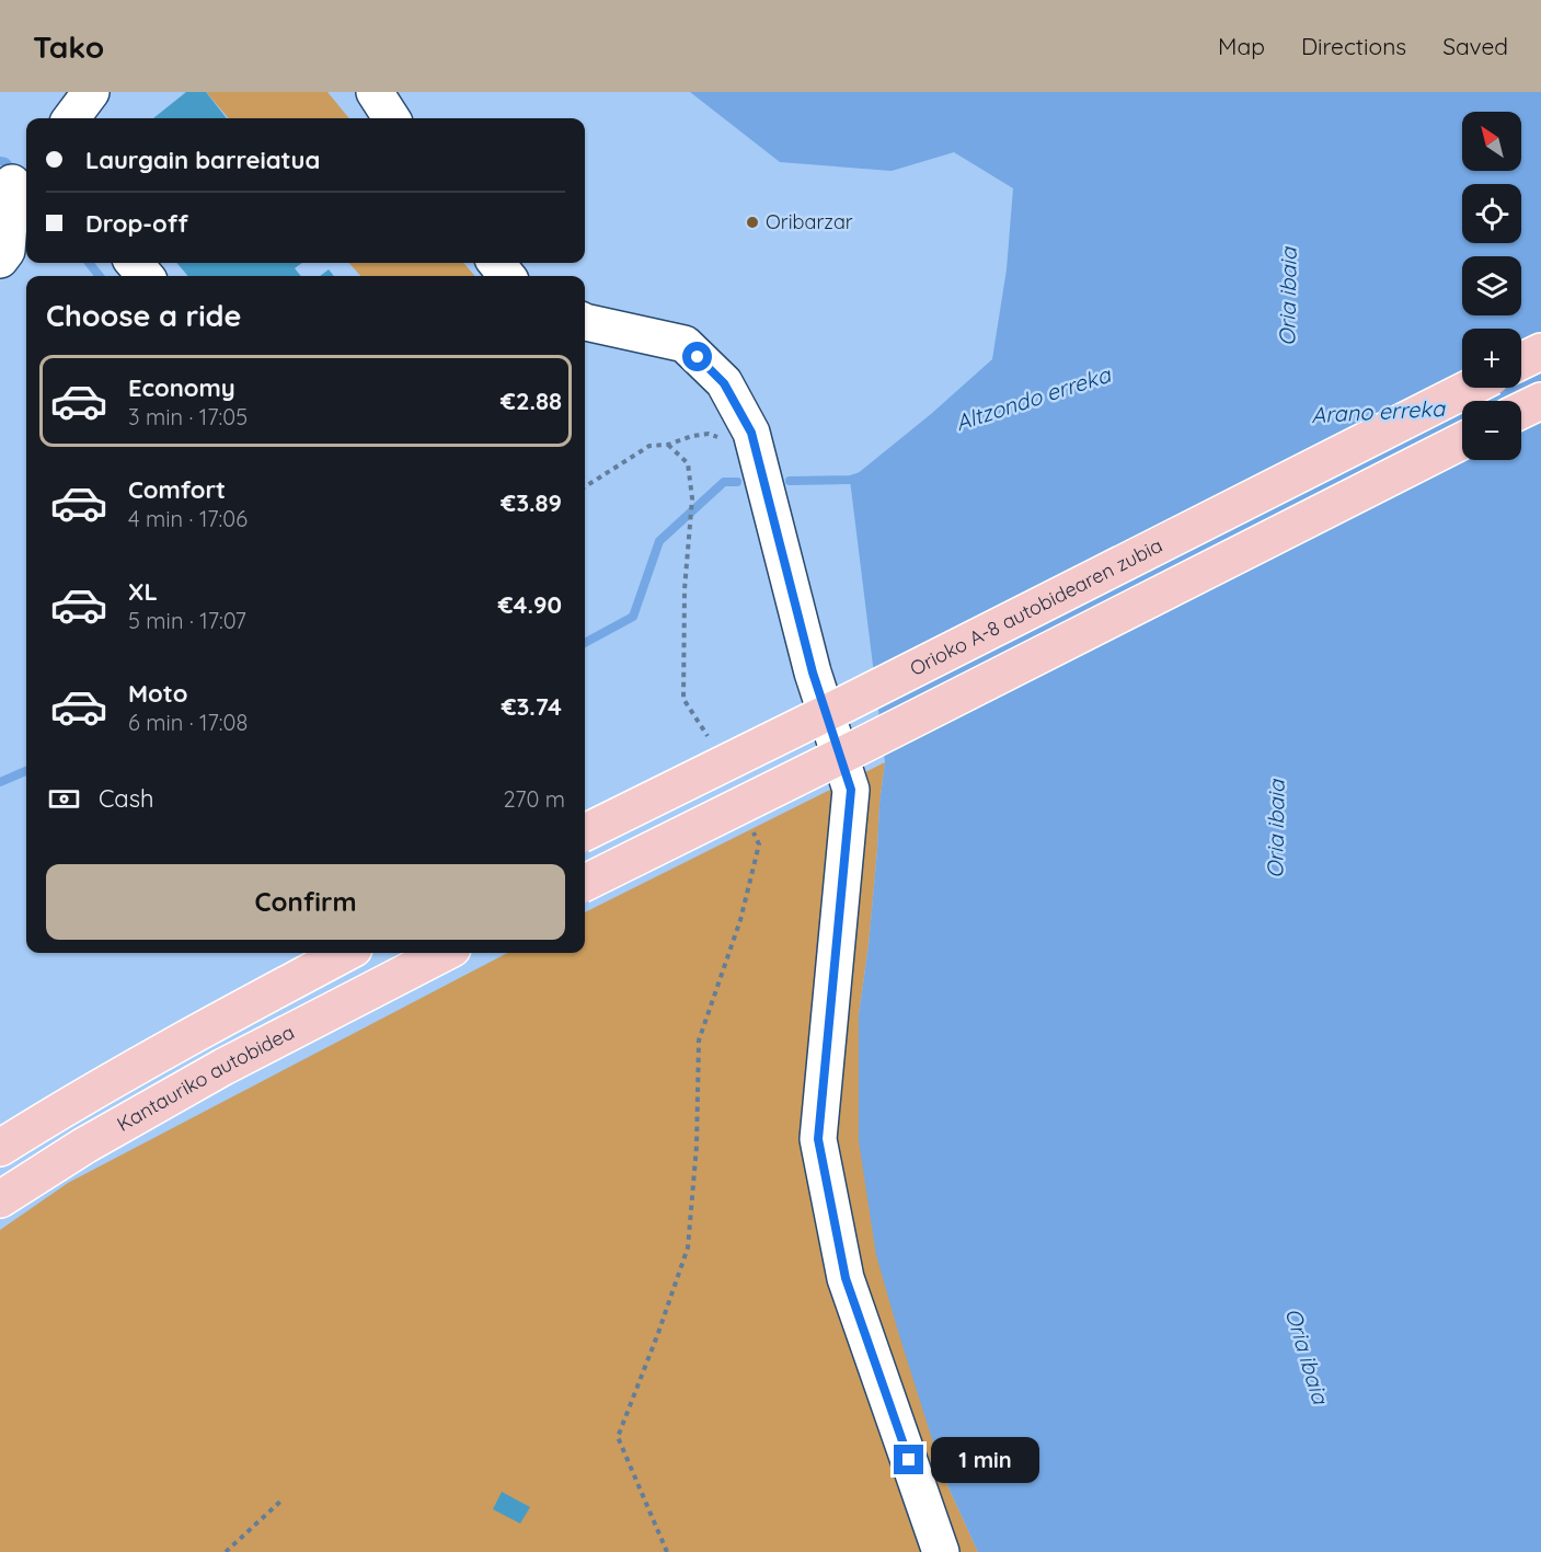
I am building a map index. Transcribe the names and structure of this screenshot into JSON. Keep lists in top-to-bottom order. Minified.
{"streets":{"highway":["Orioko A-8 autobidearen zubia","Kantauriko autobidea"]},"water":["Oria ibaia","Altzondo erreka","Arano erreka"],"places":["Oribarzar"],"north":"top left","page":{"header":"Tako","nav":["Map","Directions","Saved"],"map_buttons":["+","−"],"banner":["Laurgain barreiatua","Drop-off"],"heading":"Choose a ride","list":[{"name":"Economy","note":"3 min · 17:05","value":"€2.88"},{"name":"Comfort","note":"4 min · 17:06","value":"€3.89"},{"name":"XL","note":"5 min · 17:07","value":"€4.90"},{"name":"Moto","note":"6 min · 17:08","value":"€3.74"}],"pay":["Cash","270 m"],"buttons":"Confirm","bubble":"1 min"}}
